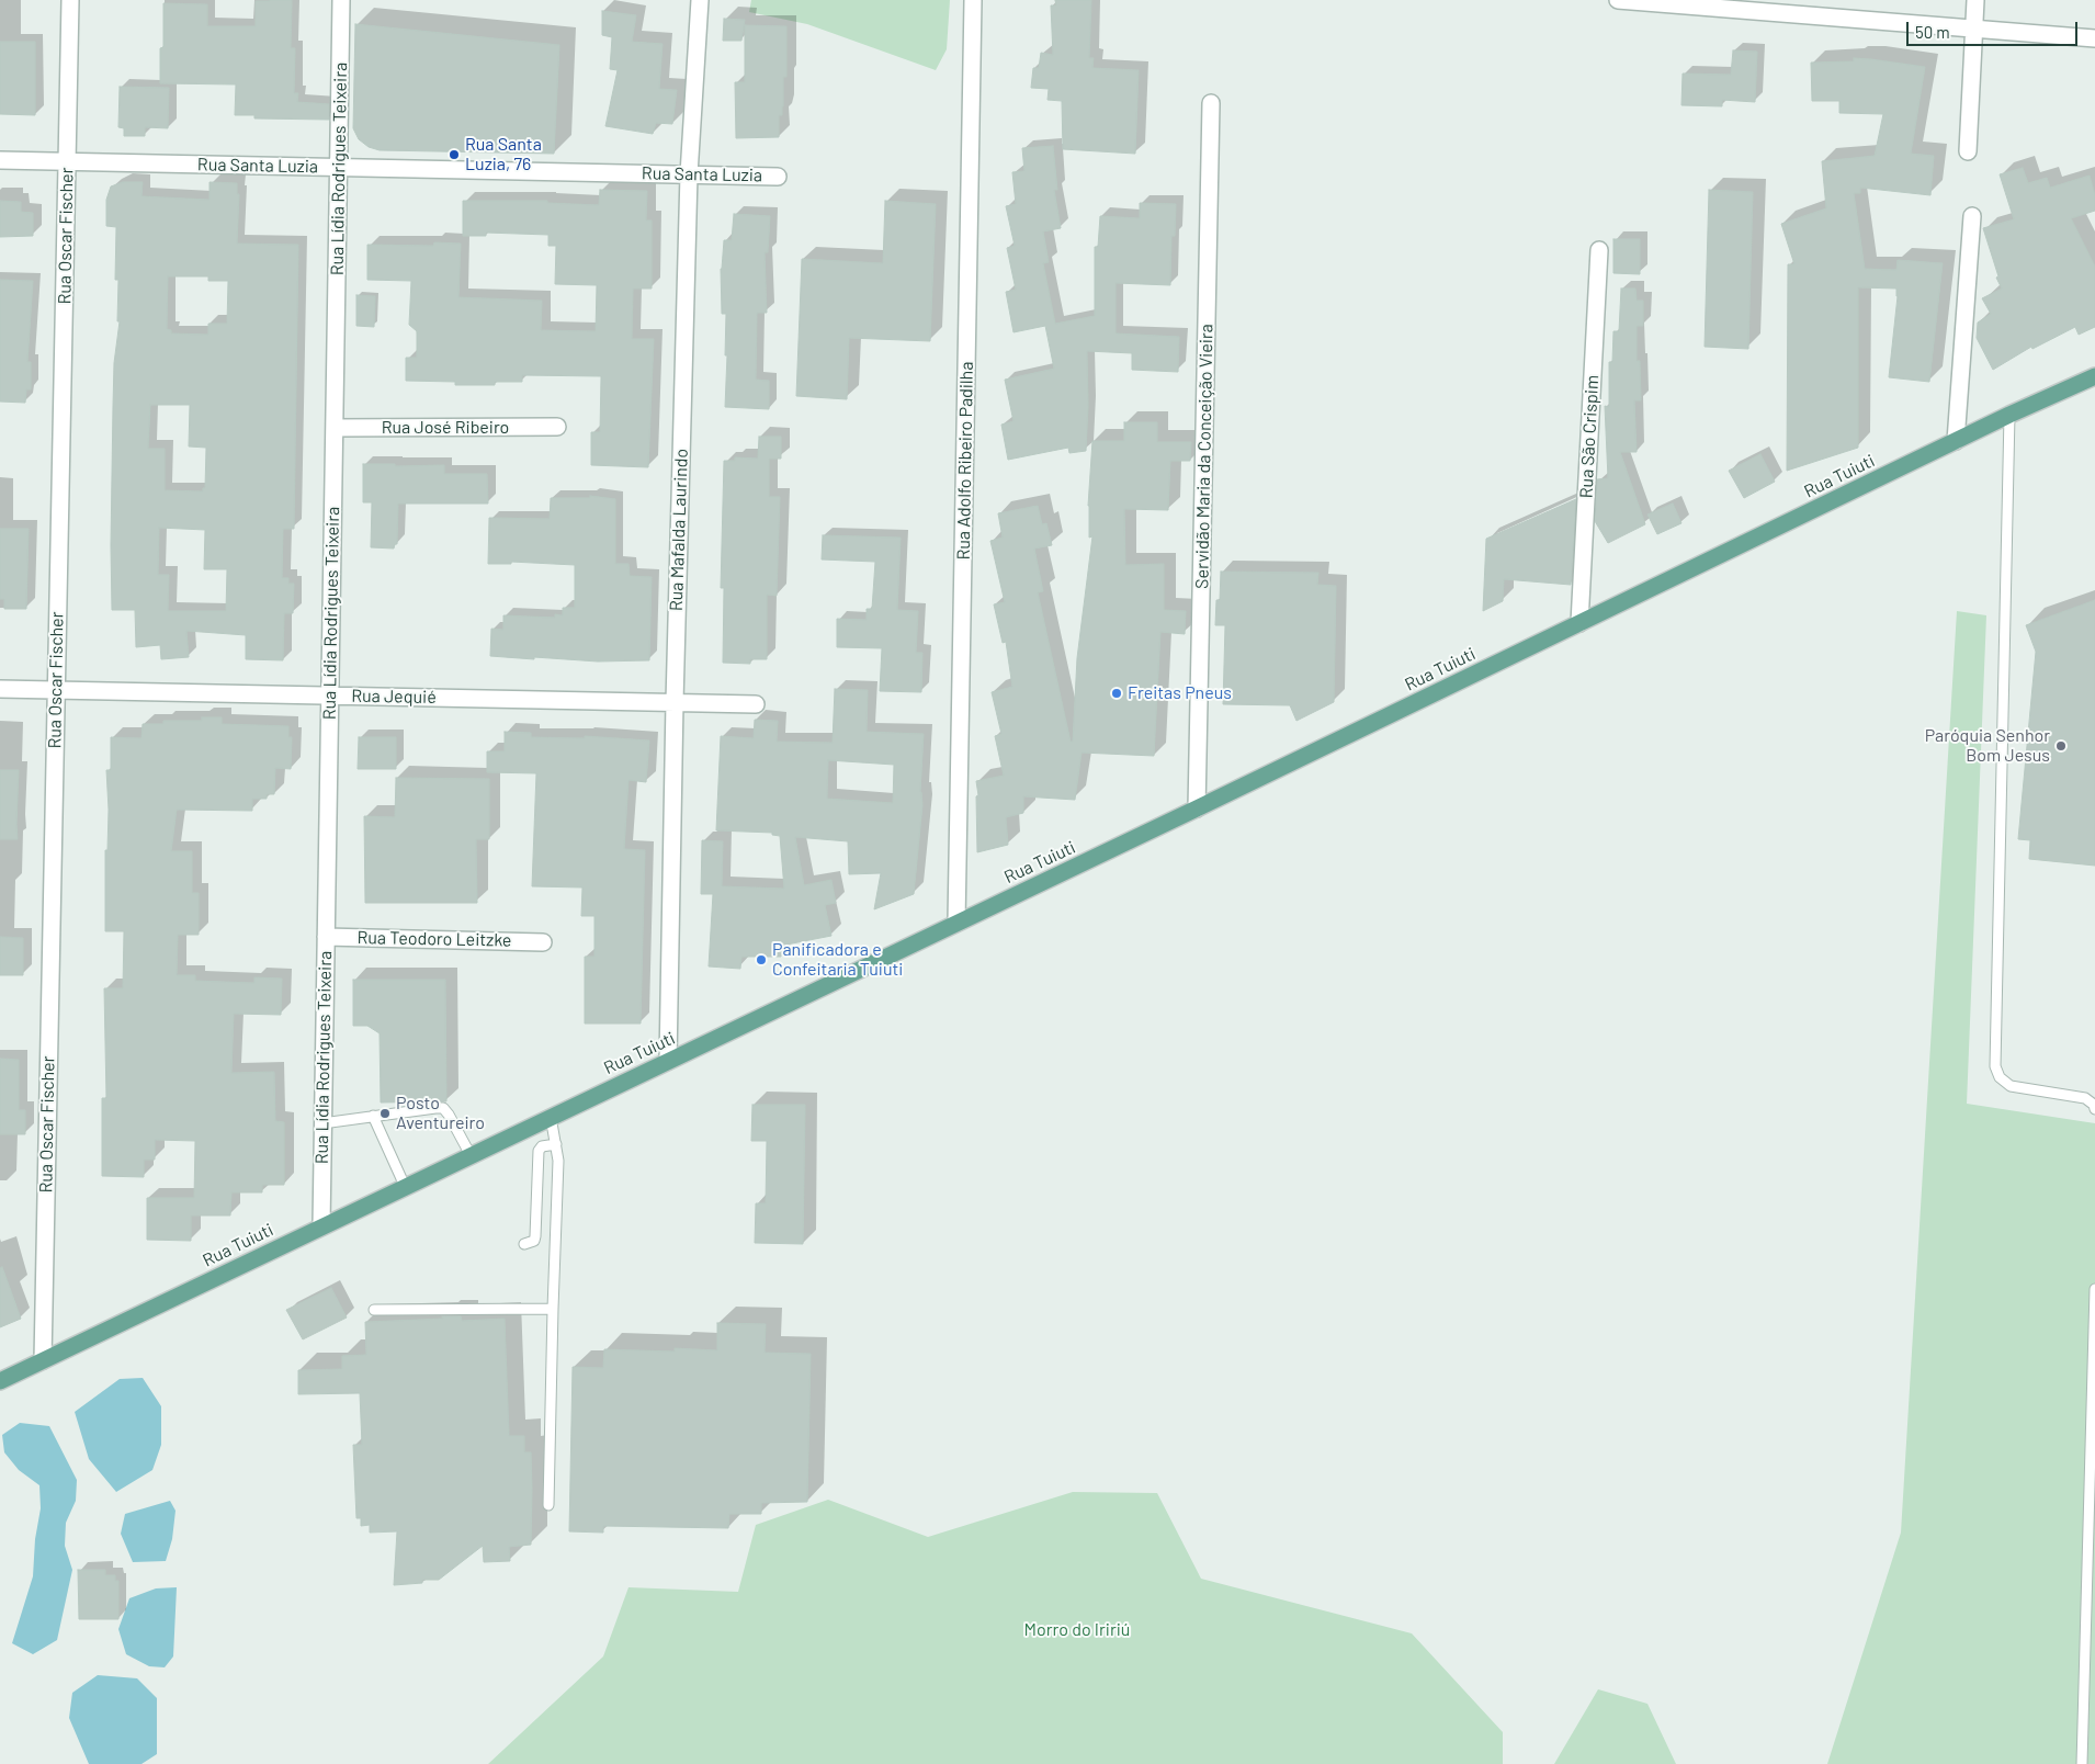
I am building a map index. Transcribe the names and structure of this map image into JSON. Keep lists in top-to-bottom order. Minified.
{"streets":{"main road":["Rua Tuiuti"],"street":["Rua Santa Luzia","Rua Lídia Rodrigues Teixeira","Rua Oscar Fischer","Rua José Ribeiro","Rua São Crispim","Servidão Maria da Conceição Vieira","Rua Adolfo Ribeiro Padilha","Rua Mafalda Laurindo","Rua Jequié","Rua Teodoro Leitzke"]},"crossings":[["Rua Santa Luzia","Rua Lídia Rodrigues Teixeira"],["Rua Santa Luzia","Rua Oscar Fischer"],["Rua Santa Luzia","Rua Mafalda Laurindo"],["Rua Lídia Rodrigues Teixeira","Rua José Ribeiro"],["Rua Lídia Rodrigues Teixeira","Rua Tuiuti"],["Rua Lídia Rodrigues Teixeira","Rua Jequié"],["Rua Lídia Rodrigues Teixeira","Rua Teodoro Leitzke"],["Rua Oscar Fischer","Rua Tuiuti"],["Rua Oscar Fischer","Rua Jequié"],["Rua São Crispim","Rua Tuiuti"],["Servidão Maria da Conceição Vieira","Rua Tuiuti"],["Rua Adolfo Ribeiro Padilha","Rua Tuiuti"],["Rua Tuiuti","Rua Mafalda Laurindo"],["Rua Mafalda Laurindo","Rua Jequié"]],"parks":["Morro do Iririú"],"places":["Rua Santa Luzia, 76","Freitas Pneus","Paróquia Senhor Bom Jesus","Panificadora e Confeitaria Tuiuti","Posto Aventureiro"],"scale_bar":"50 m"}
